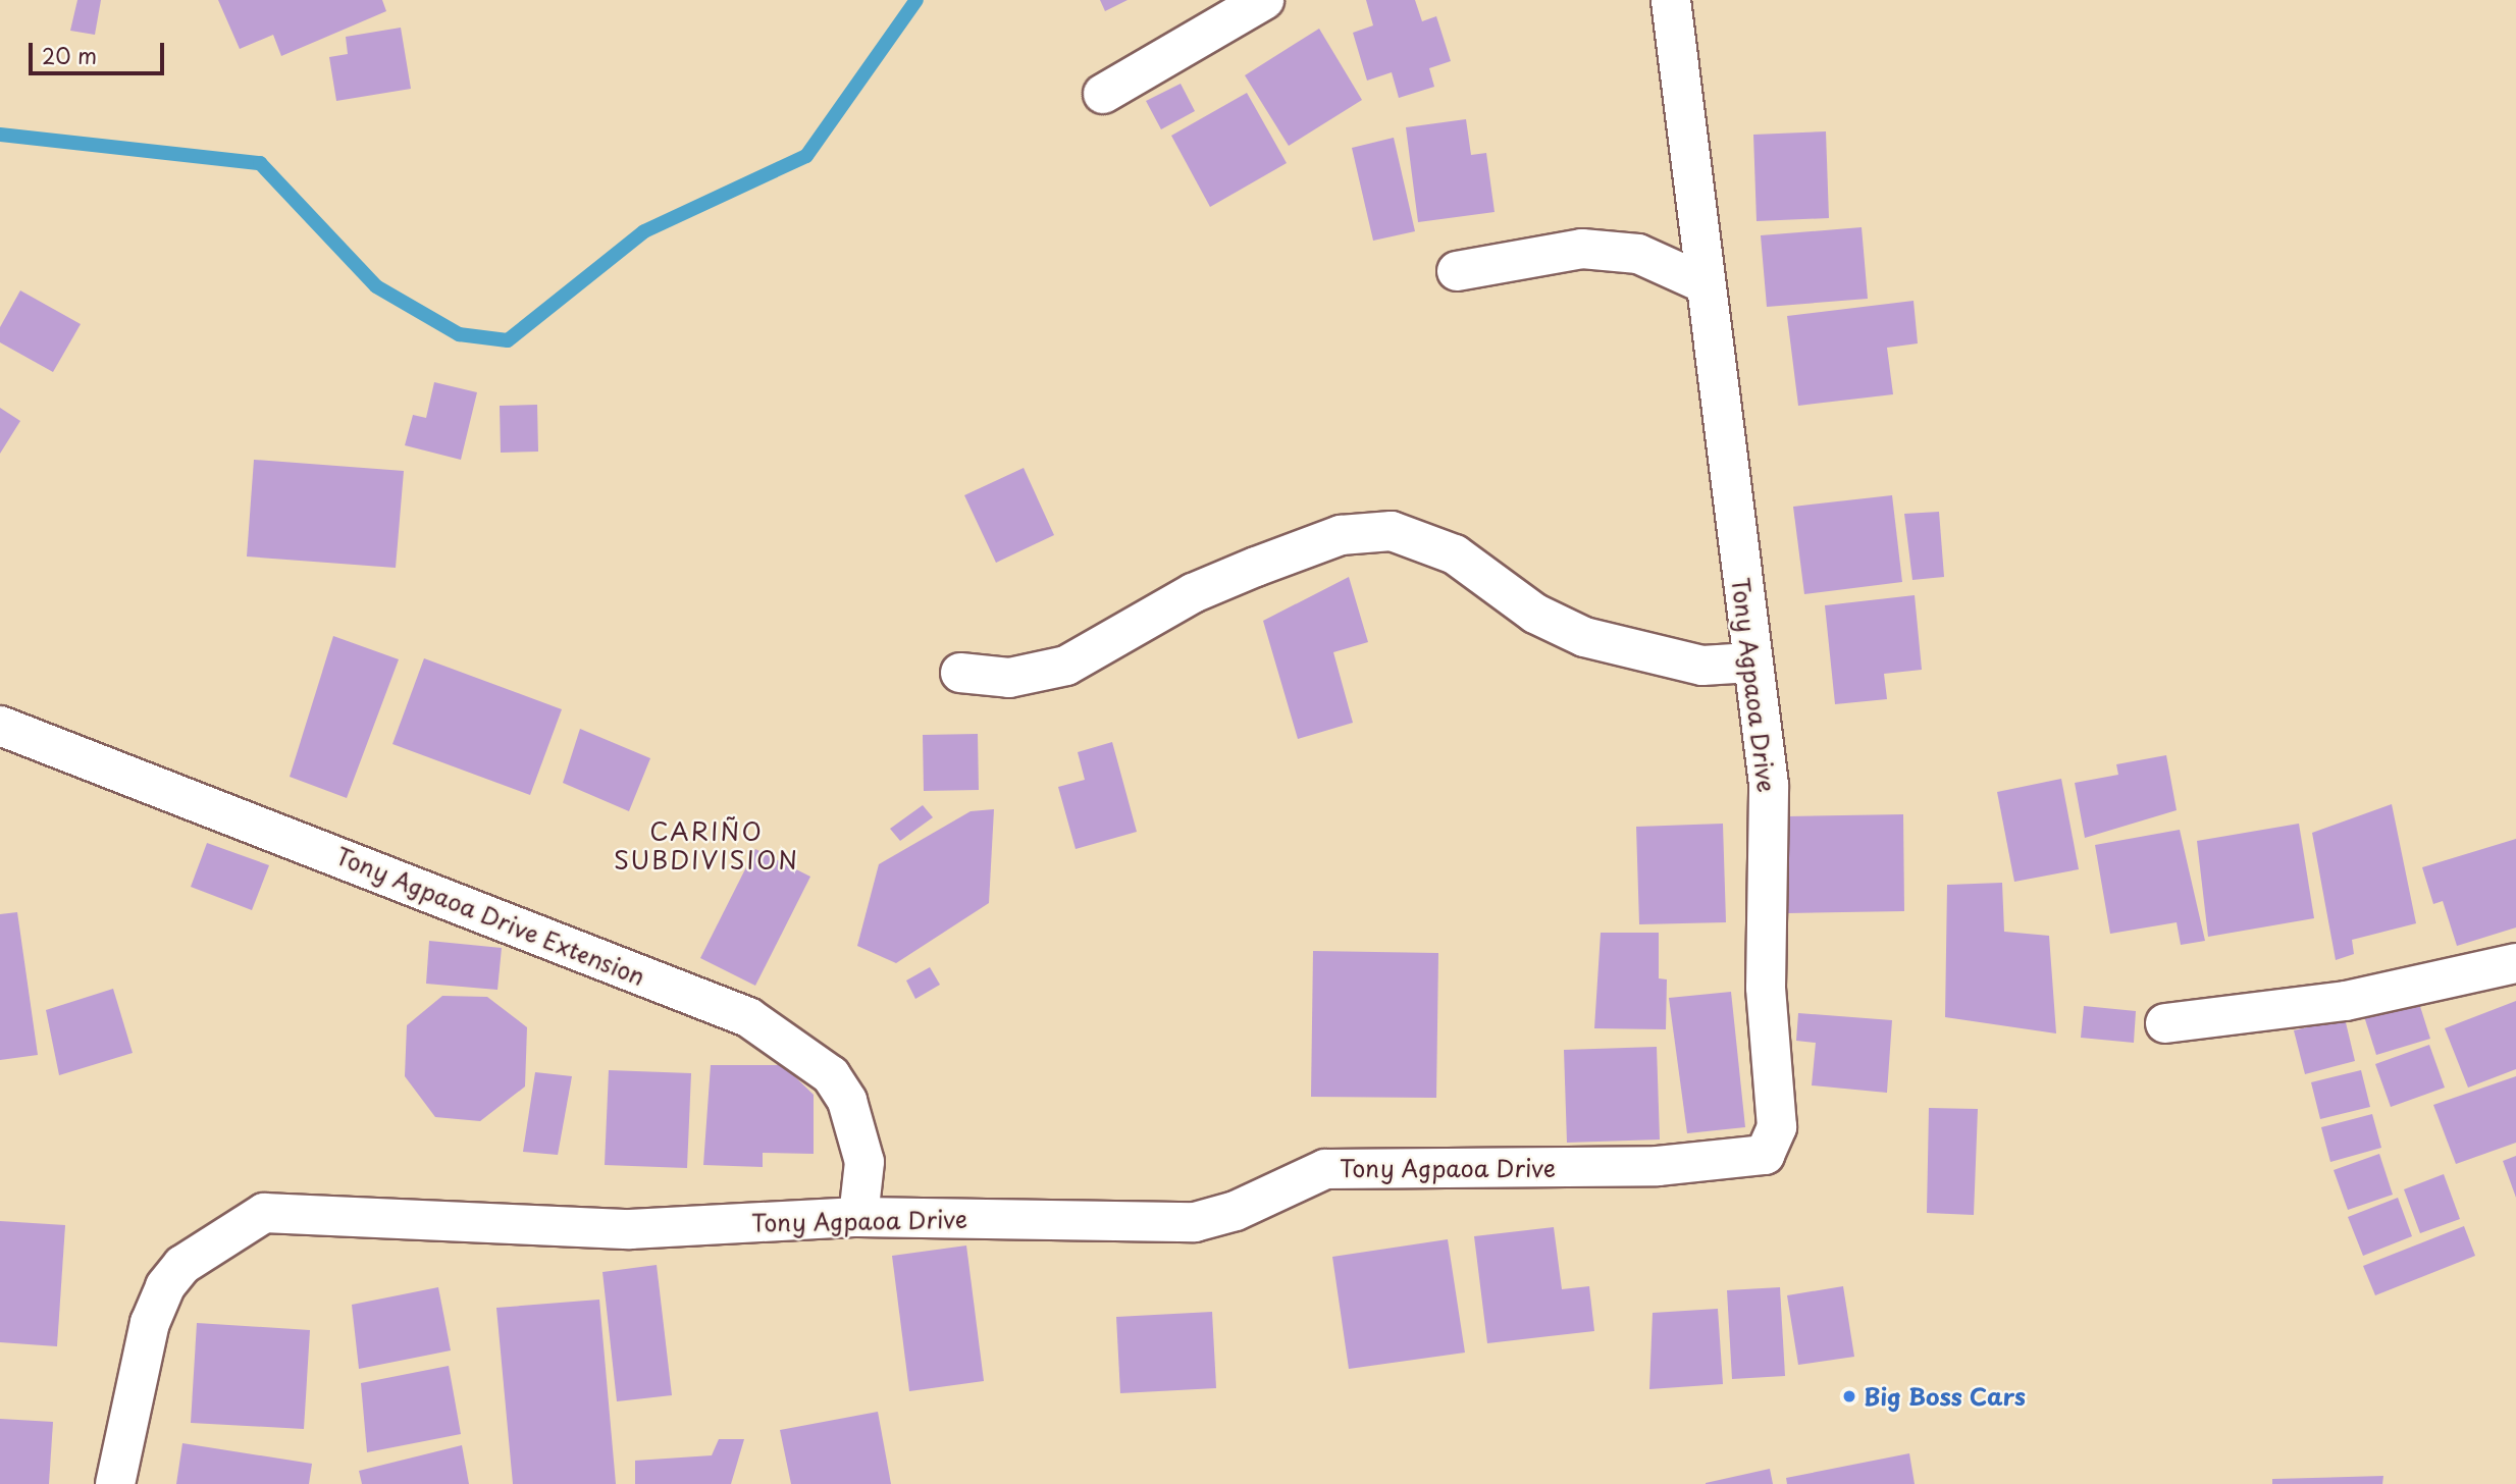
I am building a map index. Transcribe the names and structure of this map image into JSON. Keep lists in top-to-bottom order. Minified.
{"streets":{"street":["Tony Agpaoa Drive","Tony Agpaoa Drive Extension"]},"crossings":[["Tony Agpaoa Drive","Tony Agpaoa Drive Extension"]],"districts":["CARIÑO SUBDIVISION"],"places":["Big Boss Cars"],"scale_bar":"20 m"}
